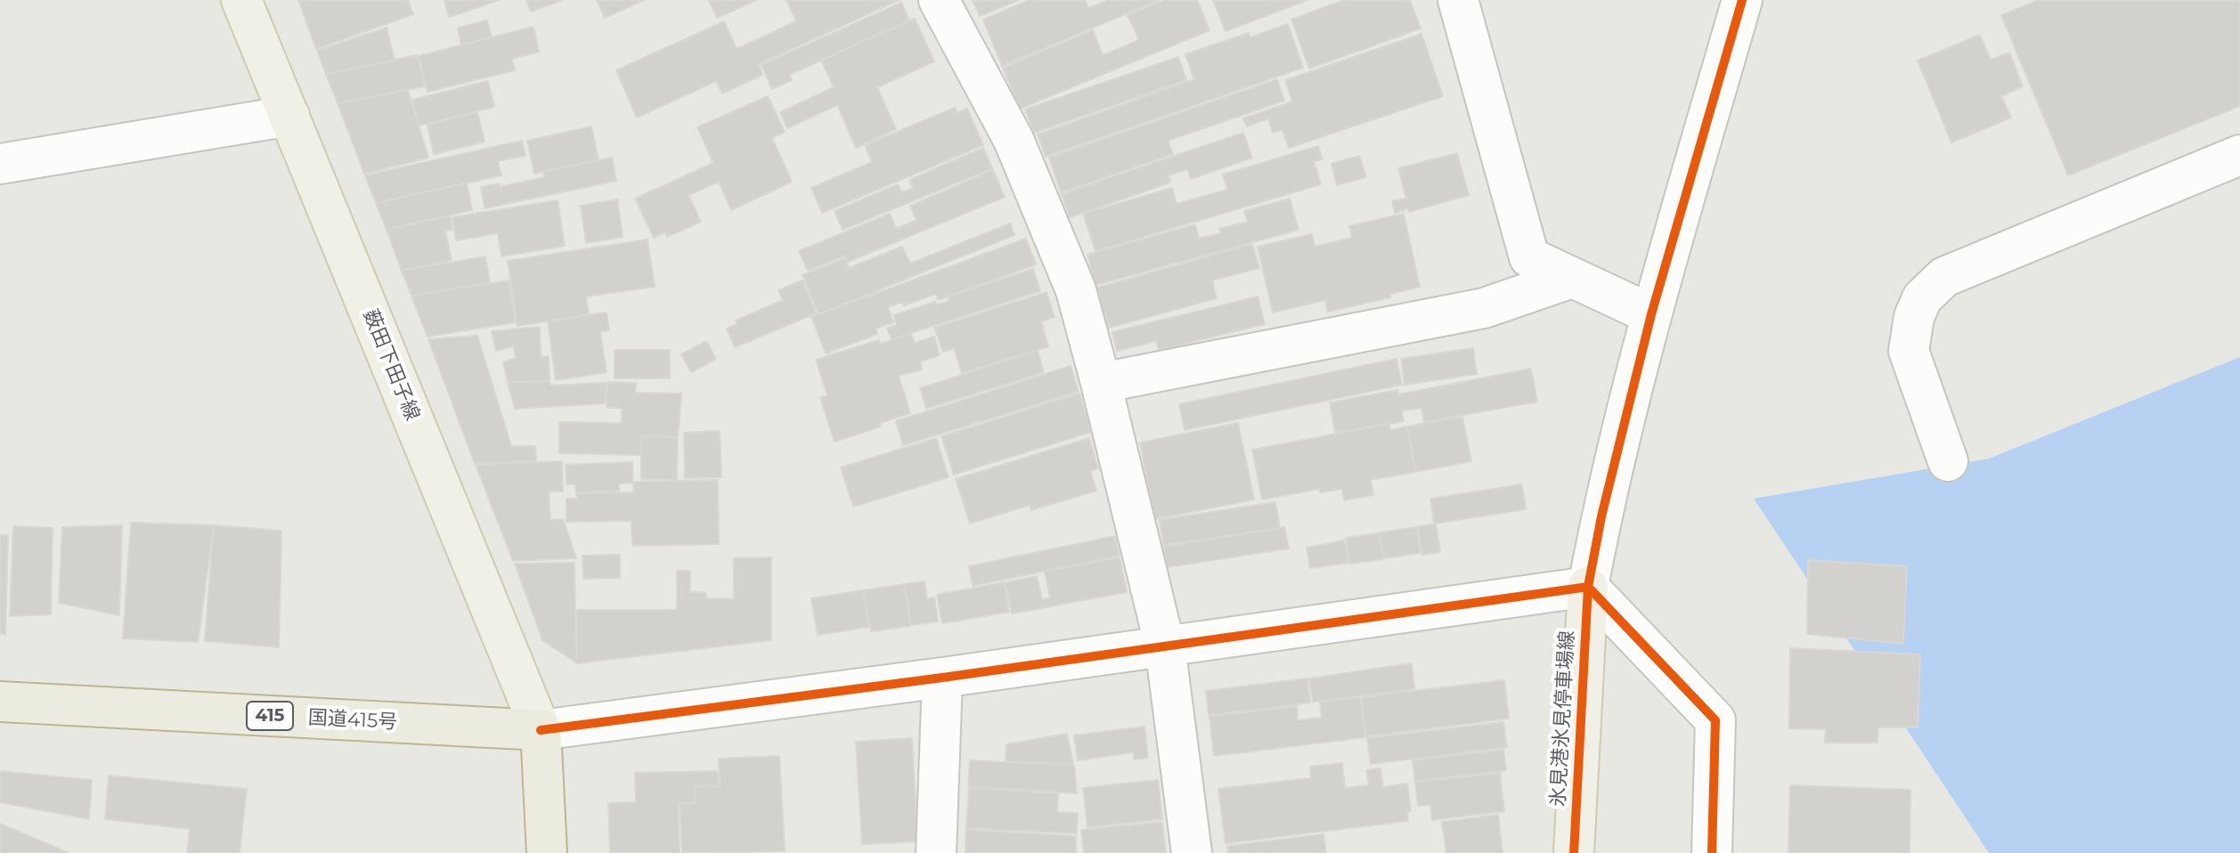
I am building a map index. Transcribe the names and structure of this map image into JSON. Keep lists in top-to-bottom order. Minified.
{"streets":{"highway":["415","国道415号"],"main road":["薮田下田子線","氷見港氷見停車場線"]},"crossings":[["薮田下田子線","国道415号"]]}
